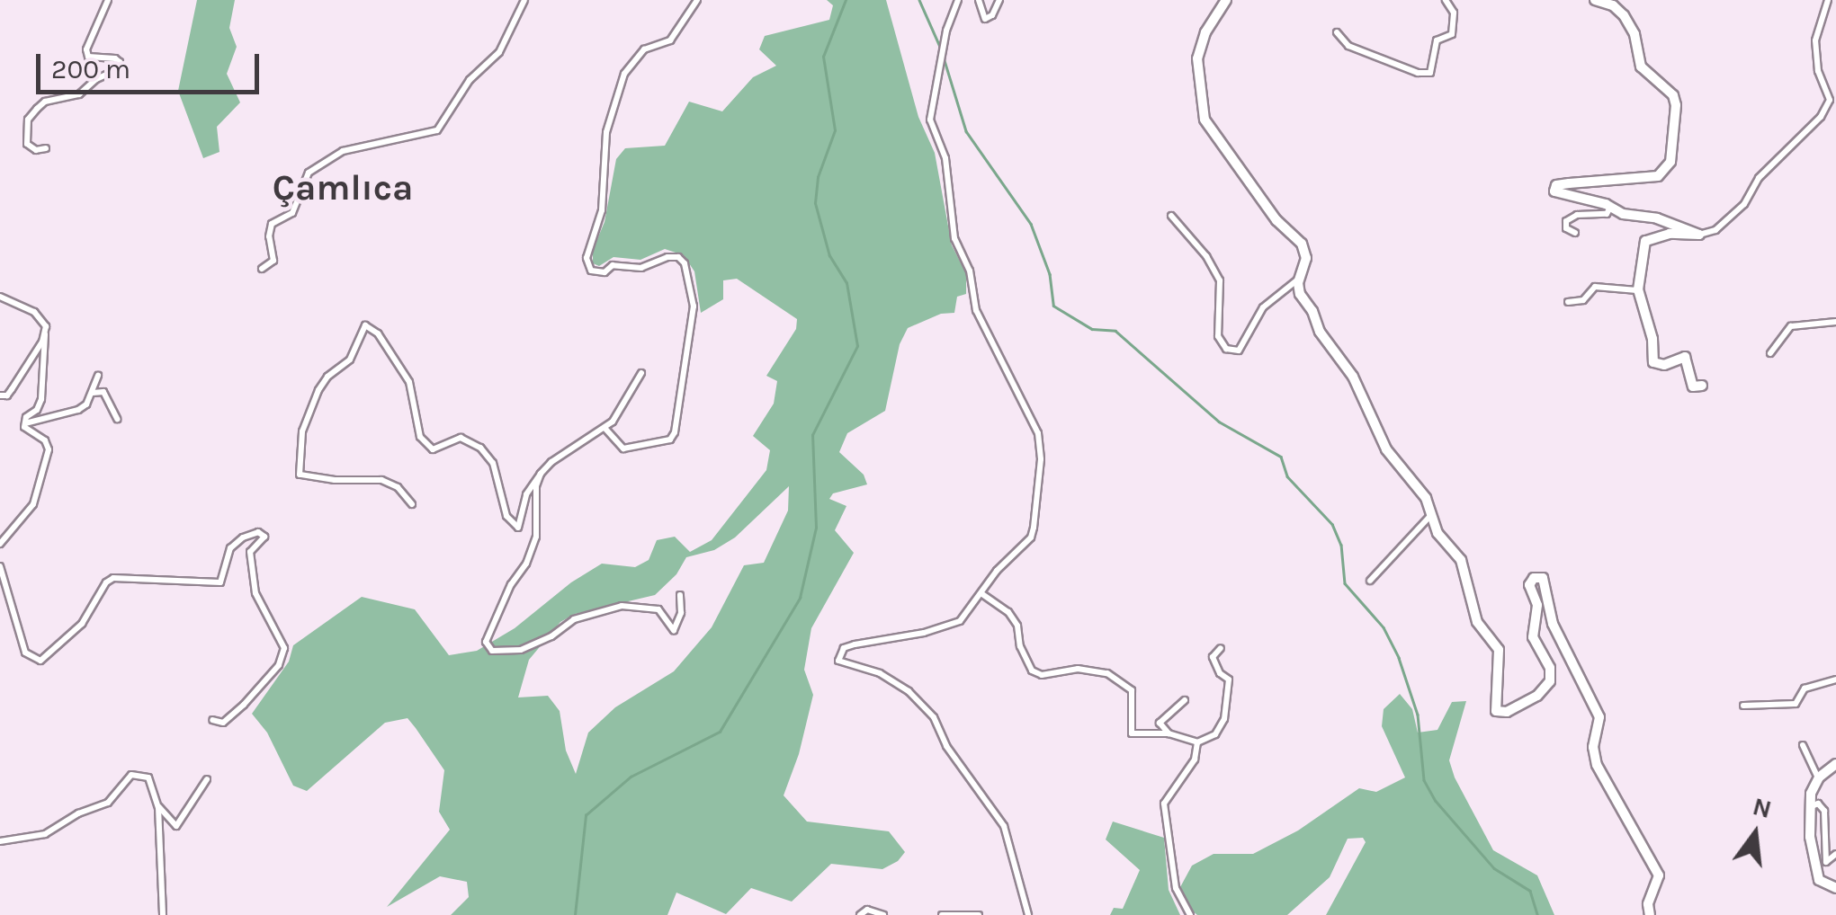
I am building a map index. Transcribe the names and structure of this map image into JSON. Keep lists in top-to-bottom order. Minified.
{"districts":["Çamlıca"],"scale_bar":"200 m","north":"top"}
